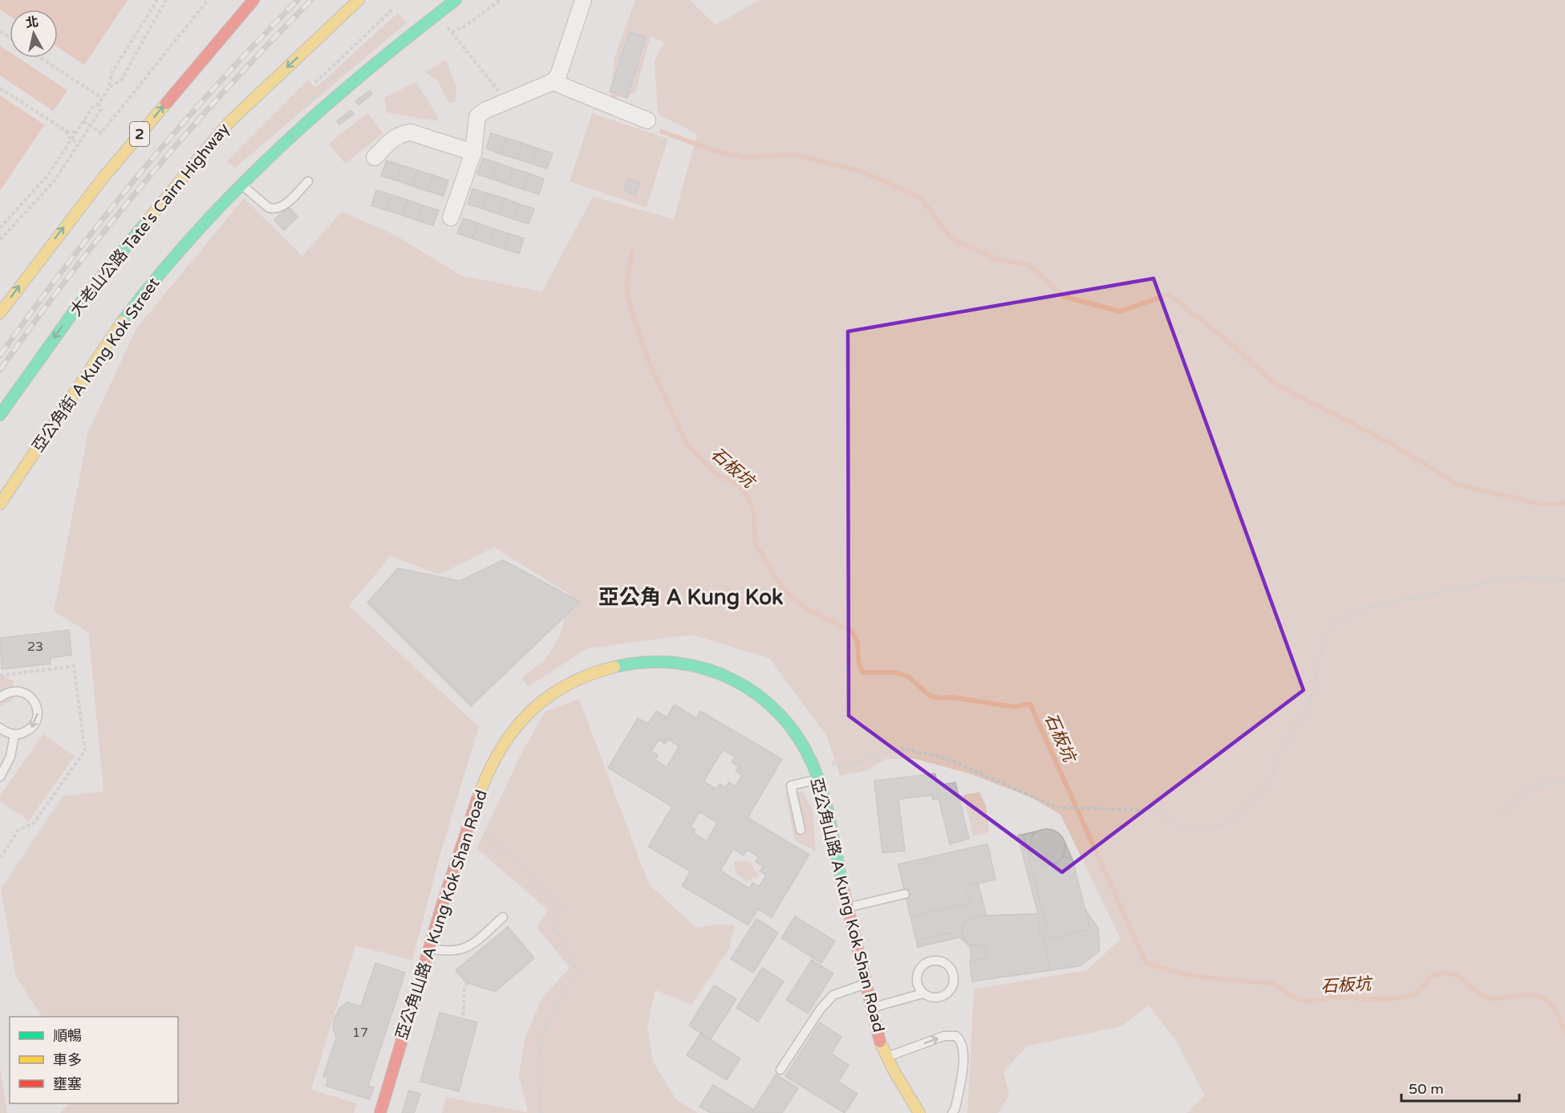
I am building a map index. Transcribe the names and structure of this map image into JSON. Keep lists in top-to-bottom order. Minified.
{"streets":{"main road":["2","大老山公路 Tate's Cairn Highway","亞公角街 A Kung Kok Street","亞公角山路 A Kung Kok Shan Road"]},"districts":["亞公角 A Kung Kok"],"water":["石板坑"],"house_numbers":["23","17"],"legend":["順暢","車多","壅塞"],"scale_bar":"50 m","north":"top"}
